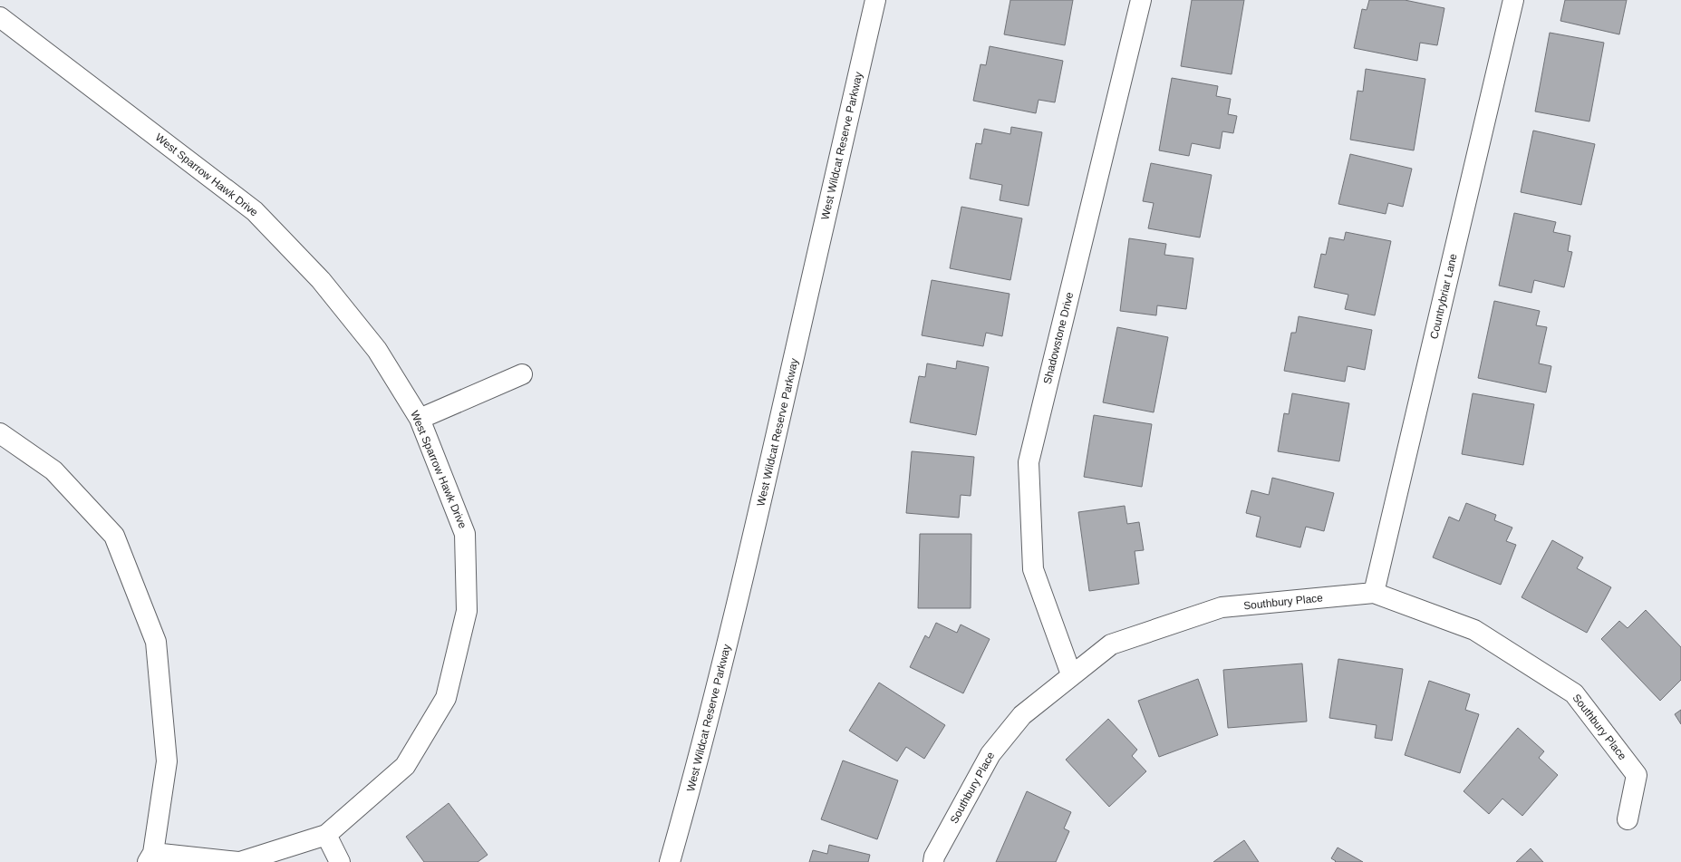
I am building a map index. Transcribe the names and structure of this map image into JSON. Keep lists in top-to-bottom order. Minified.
{"streets":{"street":["West Wildcat Reserve Parkway","West Sparrow Hawk Drive","Countrybriar Lane","Shadowstone Drive","Southbury Place"]},"crossings":[["Countrybriar Lane","Southbury Place"],["Shadowstone Drive","Southbury Place"]]}
